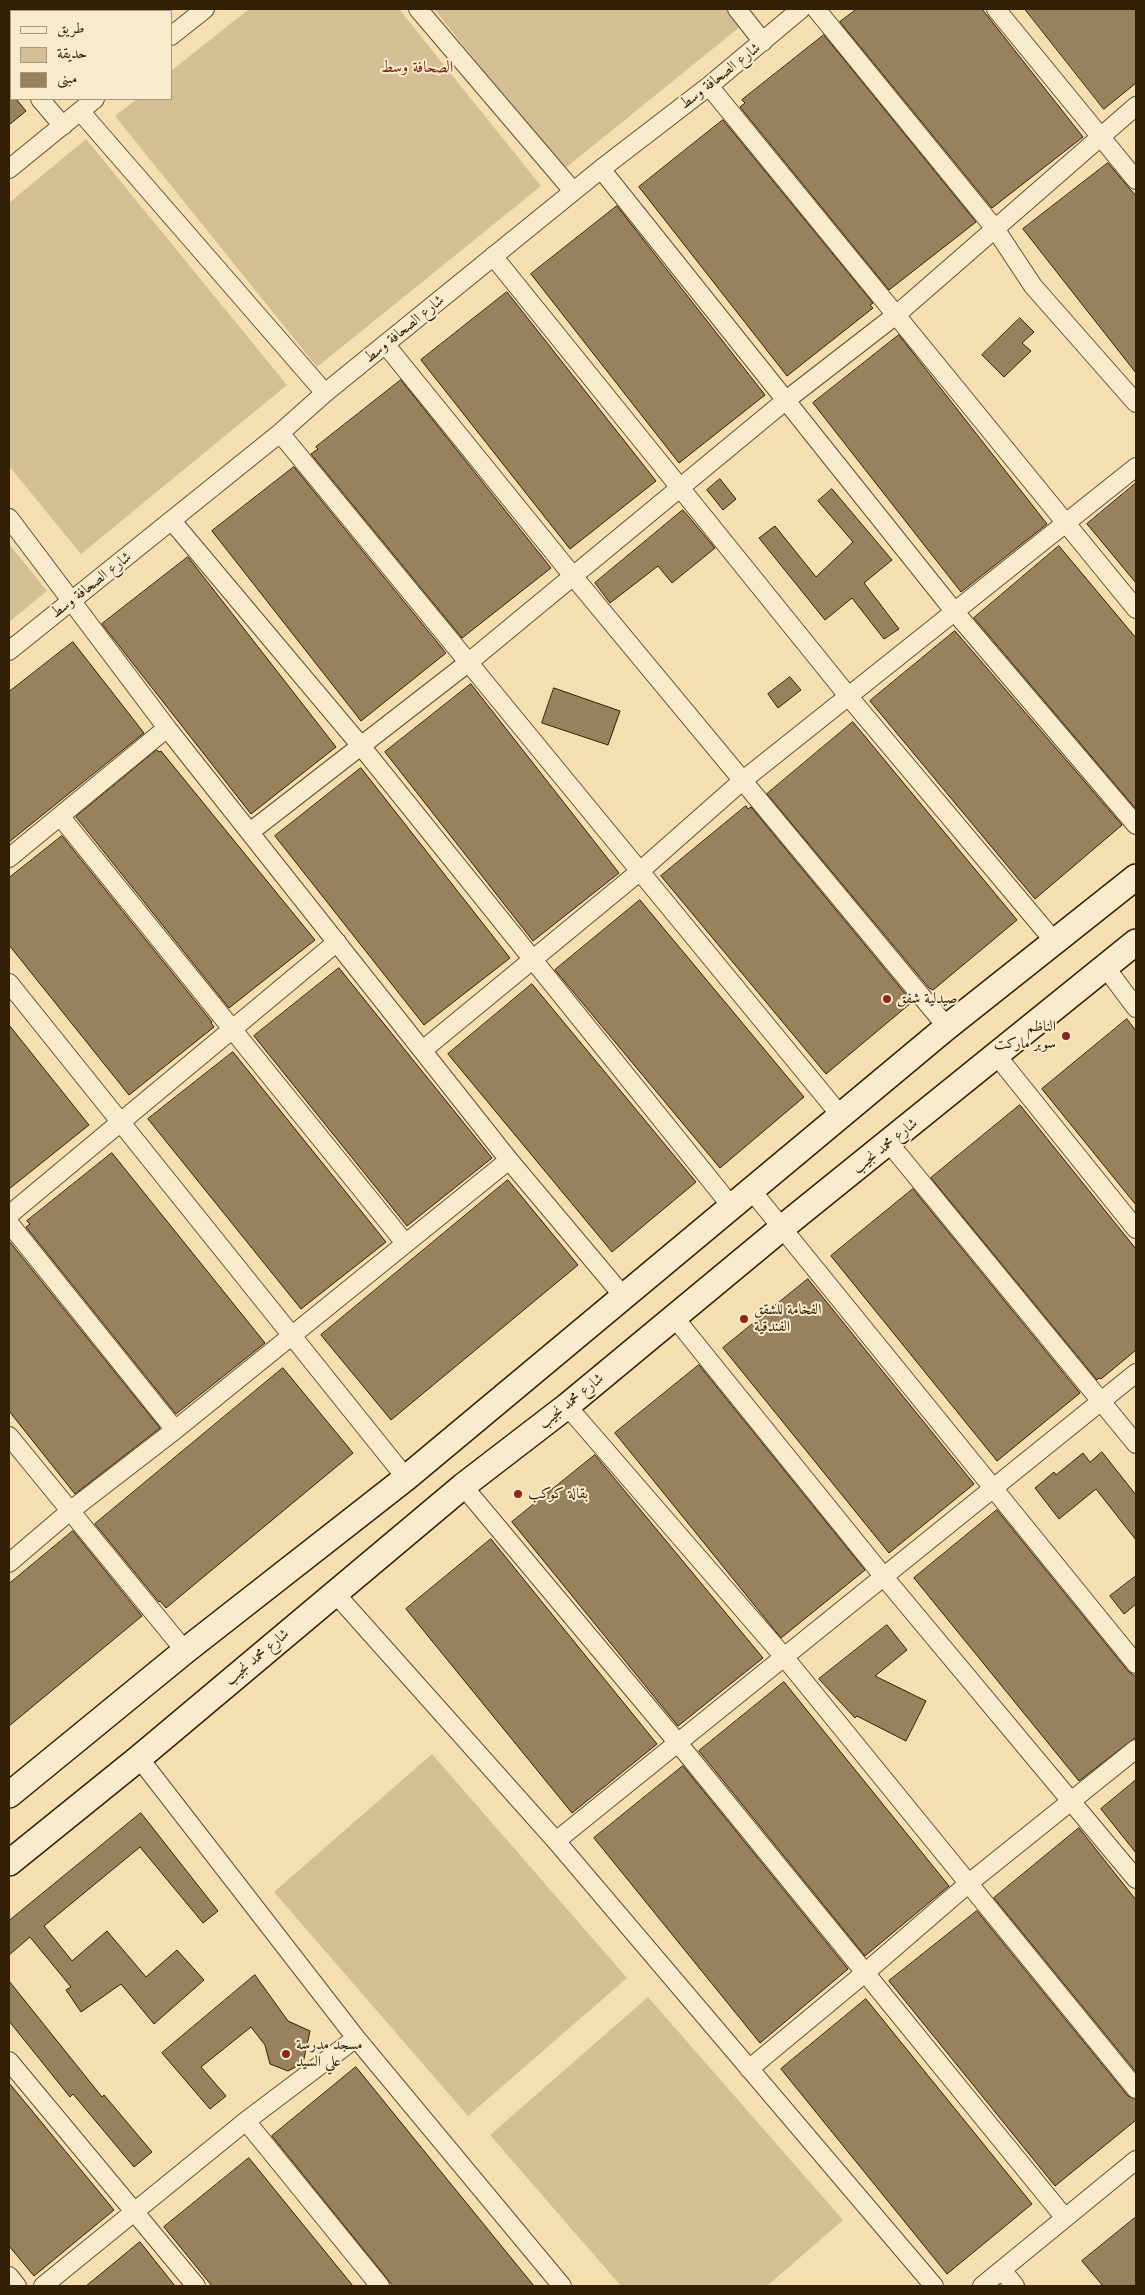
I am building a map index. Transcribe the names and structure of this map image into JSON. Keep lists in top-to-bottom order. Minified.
{"streets":{"main road":["شارع محمد نجيب"],"street":["شارع الصحافة وسط"]},"districts":["الصحافة وسط"],"places":["صيدلية شفق","الناظم سوبر ماركت","الفخامة للشقق الفندقية","بقالة كوكب","مسجد مدرسة علي السيد"],"legend":["طريق","حديقة","مبنى"]}
